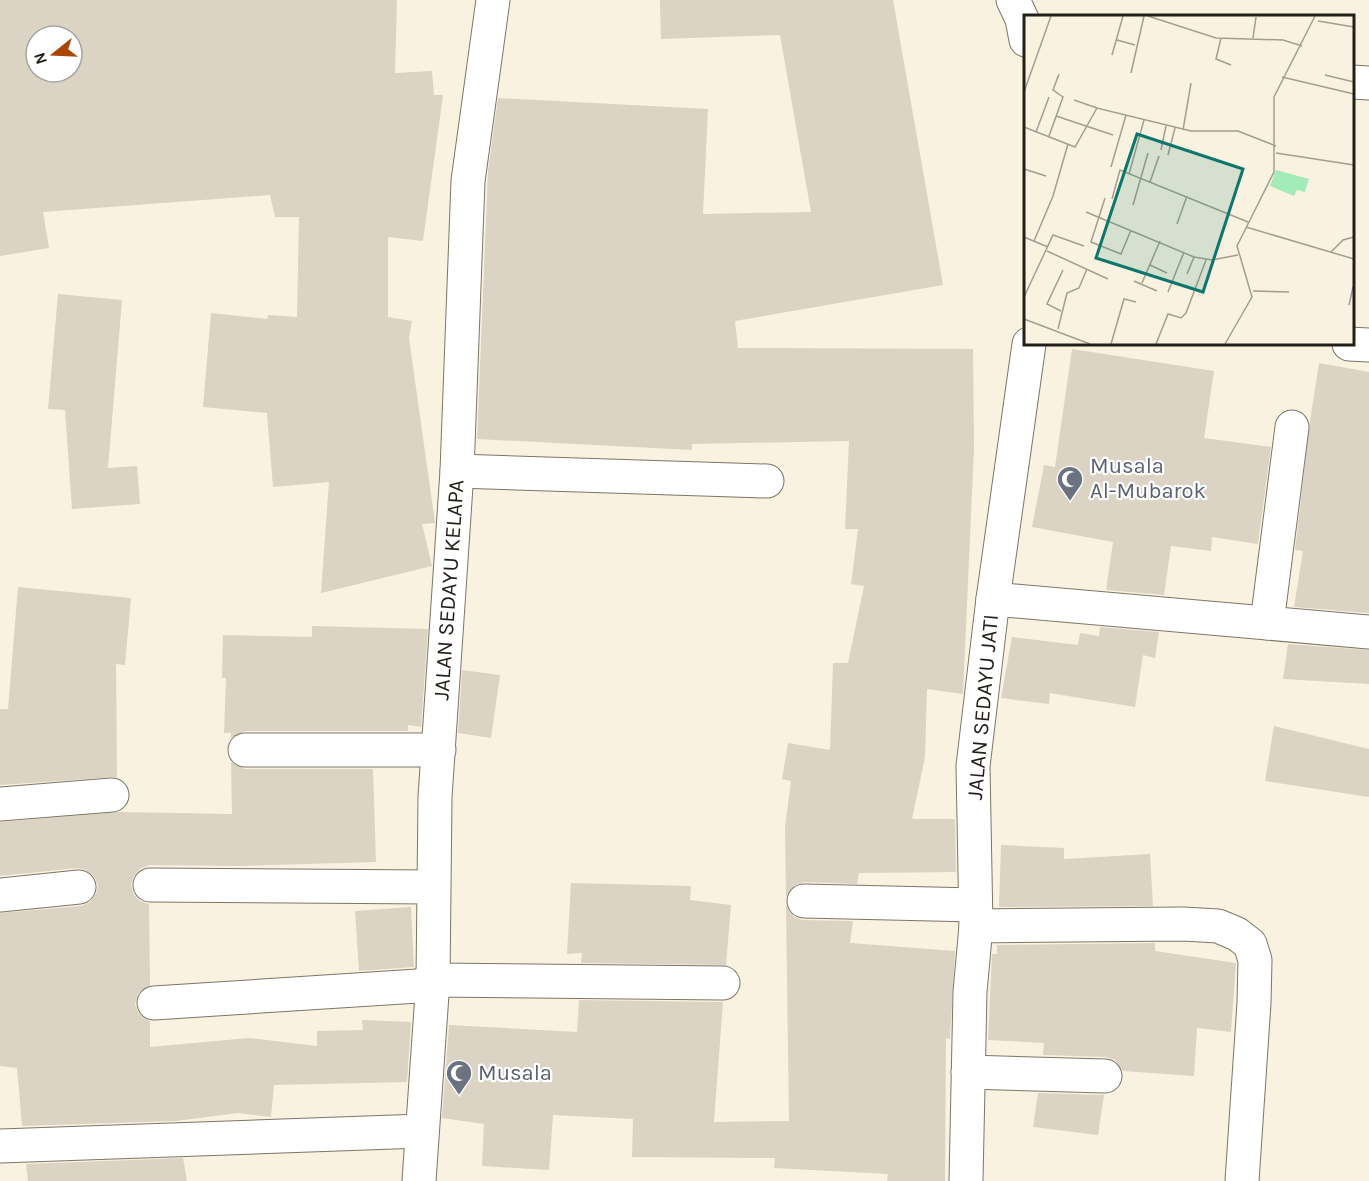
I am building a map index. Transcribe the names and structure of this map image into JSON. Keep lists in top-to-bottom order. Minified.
{"streets":{"street":["JALAN SEDAYU KELAPA","JALAN SEDAYU JATI"]},"places":{"mosque":["Musala Al-Mubarok","Musala"]},"north":"left"}
